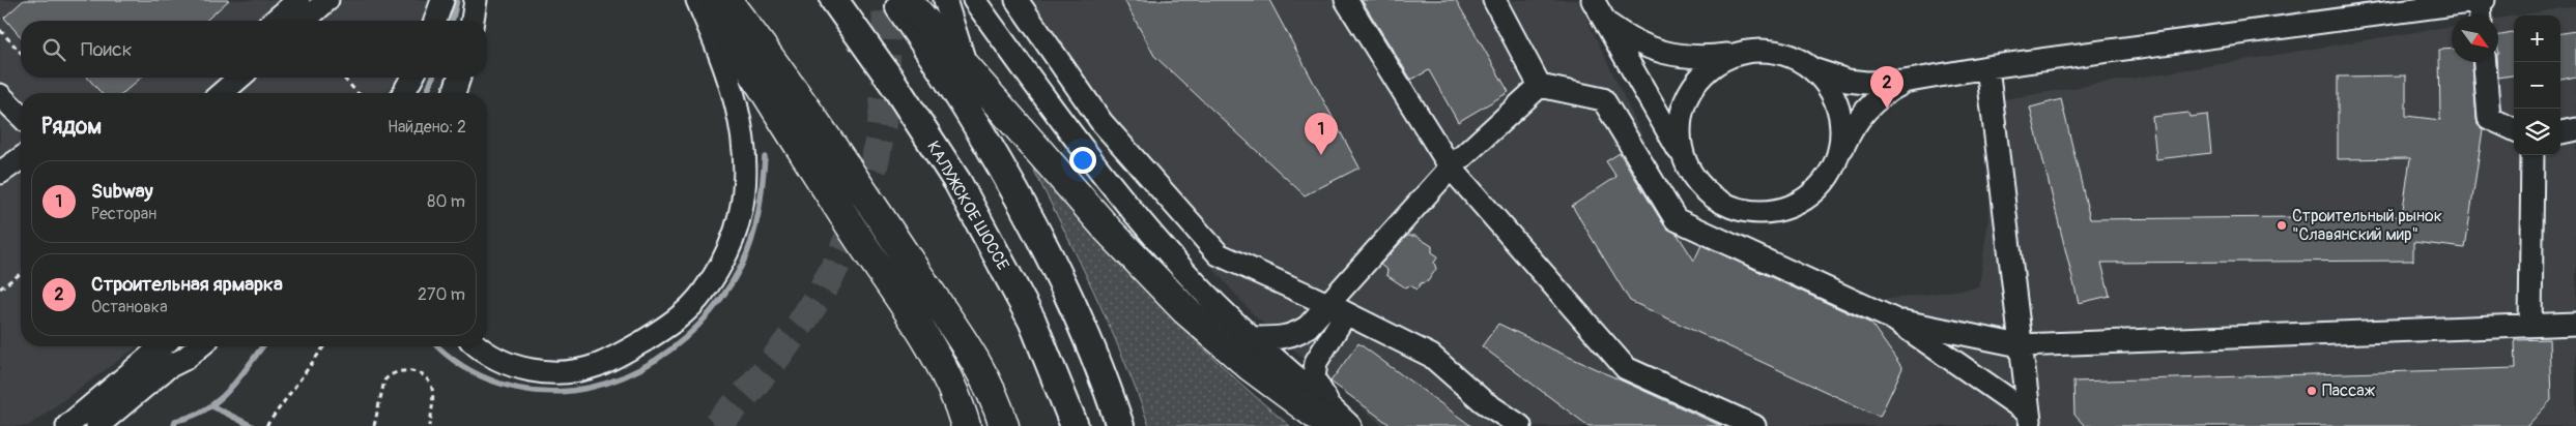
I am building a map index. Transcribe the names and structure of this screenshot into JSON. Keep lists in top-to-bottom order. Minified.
{"streets":{"main road":["КАЛУЖСКОЕ ШОССЕ"]},"places":["Строительный рынок \"Славянский мир\"","Пассаж"],"north":"bottom right","page":{"map_buttons":["+","−"],"search":"Поиск","pins":["2","1"],"heading":["Рядом","Найдено: 2"],"list":[{"mark":"1","name":"Subway","note":"Ресторан","value":"80 m"},{"mark":"2","name":"Строительная ярмарка","note":"Остановка","value":"270 m"}]}}
